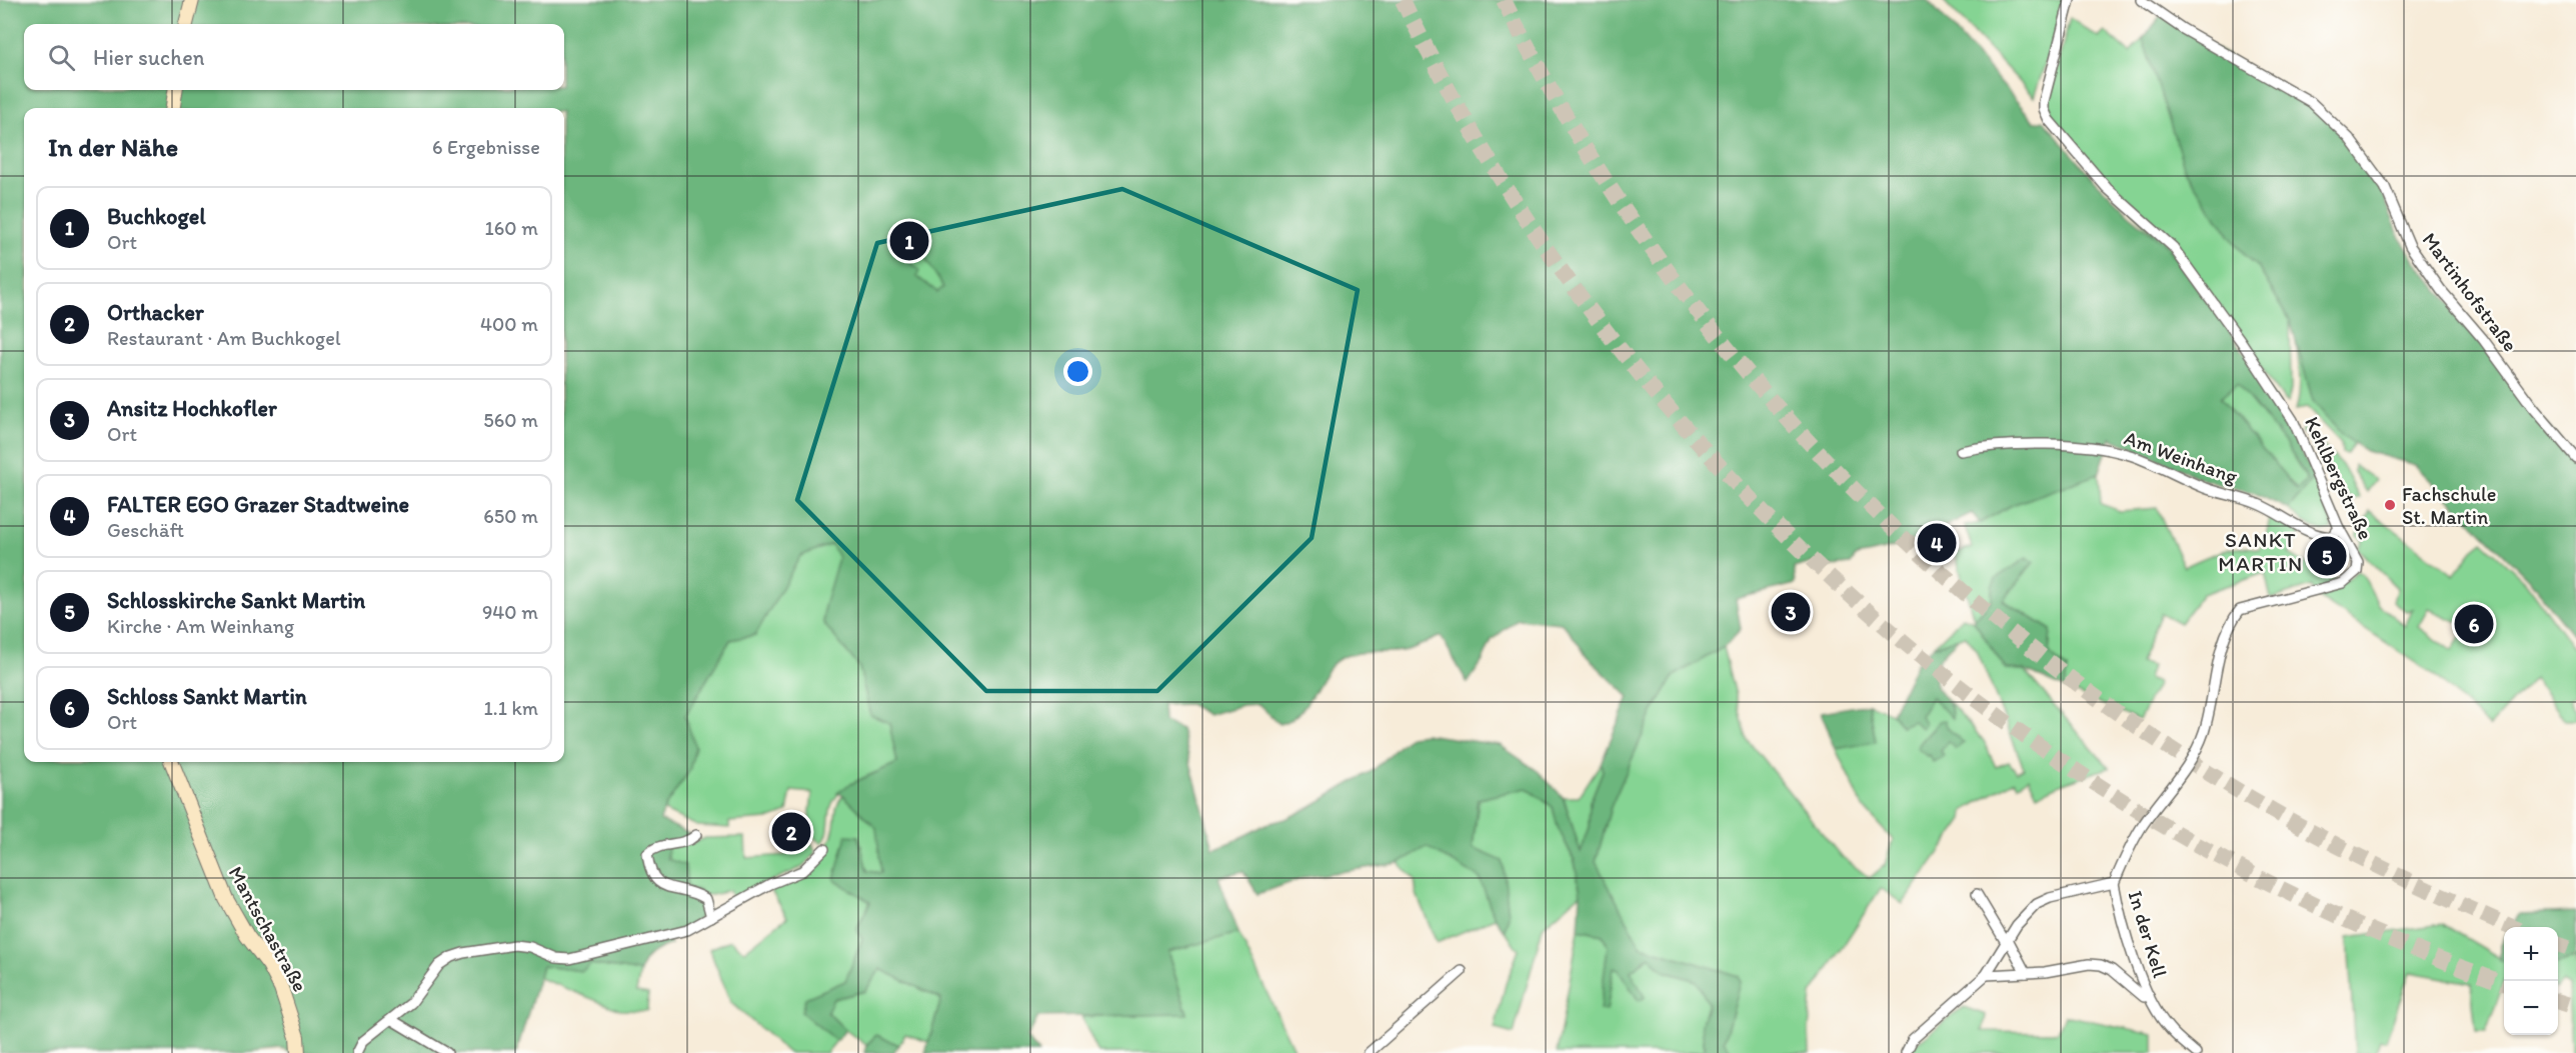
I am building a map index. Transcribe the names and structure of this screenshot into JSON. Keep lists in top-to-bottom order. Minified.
{"streets":{"street":["Martinhofstraße","Am Weinhang","Kehlbergstraße","Mantschastraße","In der Kell"]},"crossings":[["Am Weinhang","Kehlbergstraße"],["Kehlbergstraße","In der Kell"]],"districts":["SANKT MARTIN"],"places":["Fachschule St. Martin"],"page":{"search":"Hier suchen","heading":["In der Nähe","6 Ergebnisse"],"list":[{"mark":"1","name":"Buchkogel","note":"Ort","value":"160 m"},{"mark":"2","name":"Orthacker","note":"Restaurant · Am Buchkogel","value":"400 m"},{"mark":"3","name":"Ansitz Hochkofler","note":"Ort","value":"560 m"},{"mark":"4","name":"FALTER EGO Grazer Stadtweine","note":"Geschäft","value":"650 m"},{"mark":"5","name":"Schlosskirche Sankt Martin","note":"Kirche · Am Weinhang","value":"940 m"},{"mark":"6","name":"Schloss Sankt Martin","note":"Ort","value":"1.1 km"}],"pins":["1","4","5","3","6","2"],"map_buttons":["+","−"]}}
